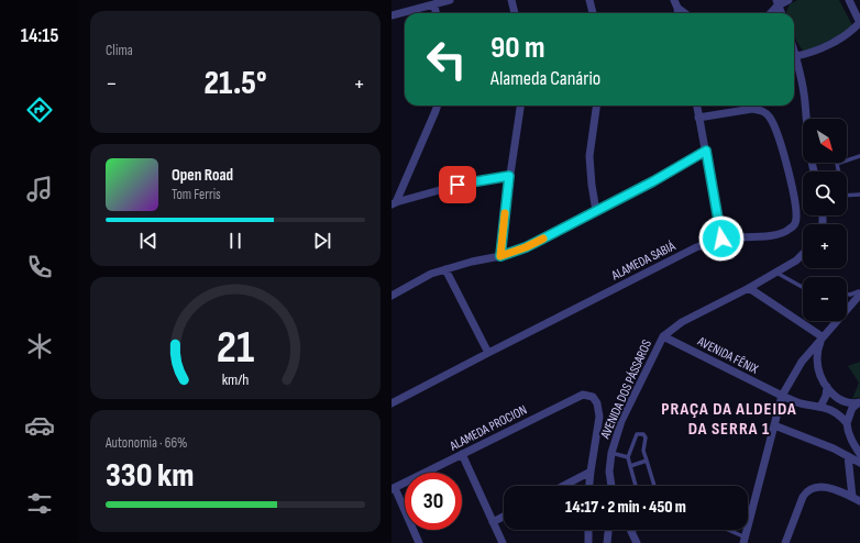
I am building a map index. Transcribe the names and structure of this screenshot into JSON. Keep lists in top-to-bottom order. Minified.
{"streets":{"street":["ALAMEDA SABIÁ","AVENIDA FÊNIX","AVENIDA DOS PÁSSAROS","ALAMEDA PROCION"]},"crossings":[["AVENIDA FÊNIX","AVENIDA DOS PÁSSAROS"]],"districts":["PRAÇA DA ALDEIDA DA SERRA 1"],"north":"bottom right","page":{"tabs":"14:15","tile":["Clima",["Autonomia · 66%","330 km"]],"turn":["90 m","Alameda Canário"],"heat":["−","21.5°","+"],"map_buttons":["+","−"],"song":["Open Road","Tom Ferris"],"limit":"30","trip":"14:17 · 2 min · 450 m","gauge":["21","km/h"]}}
